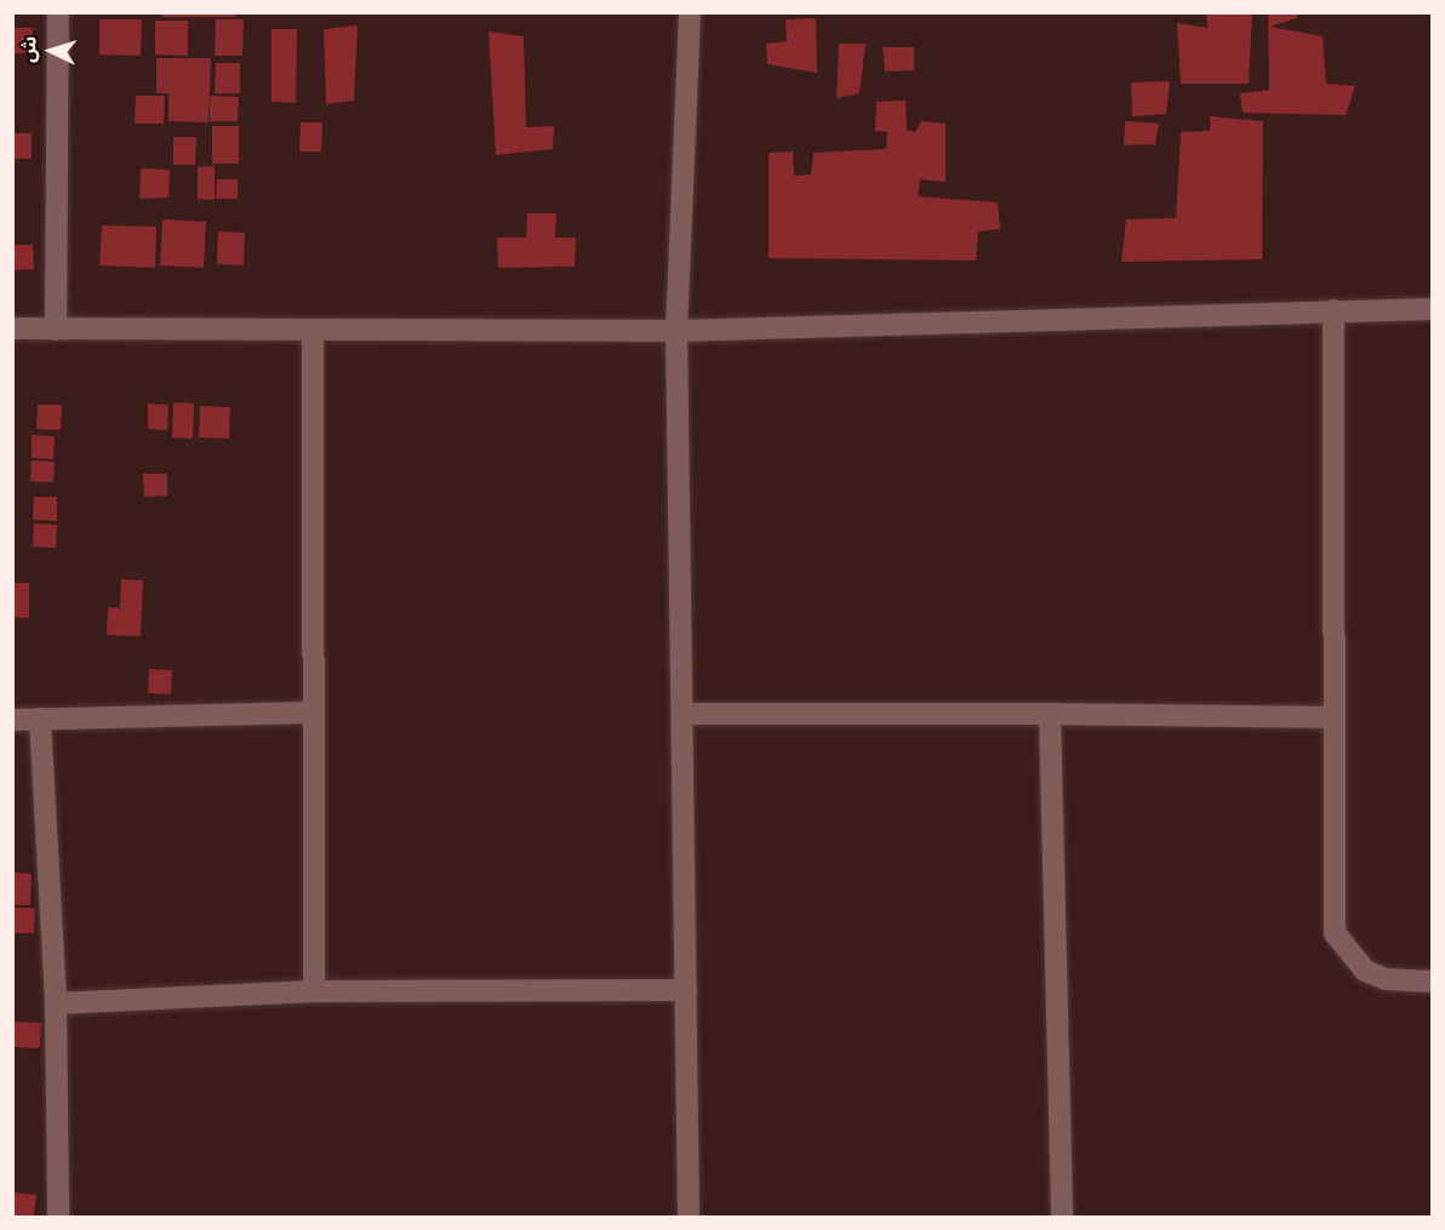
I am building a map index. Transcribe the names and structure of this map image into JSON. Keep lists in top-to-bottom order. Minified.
{"north":"left"}
